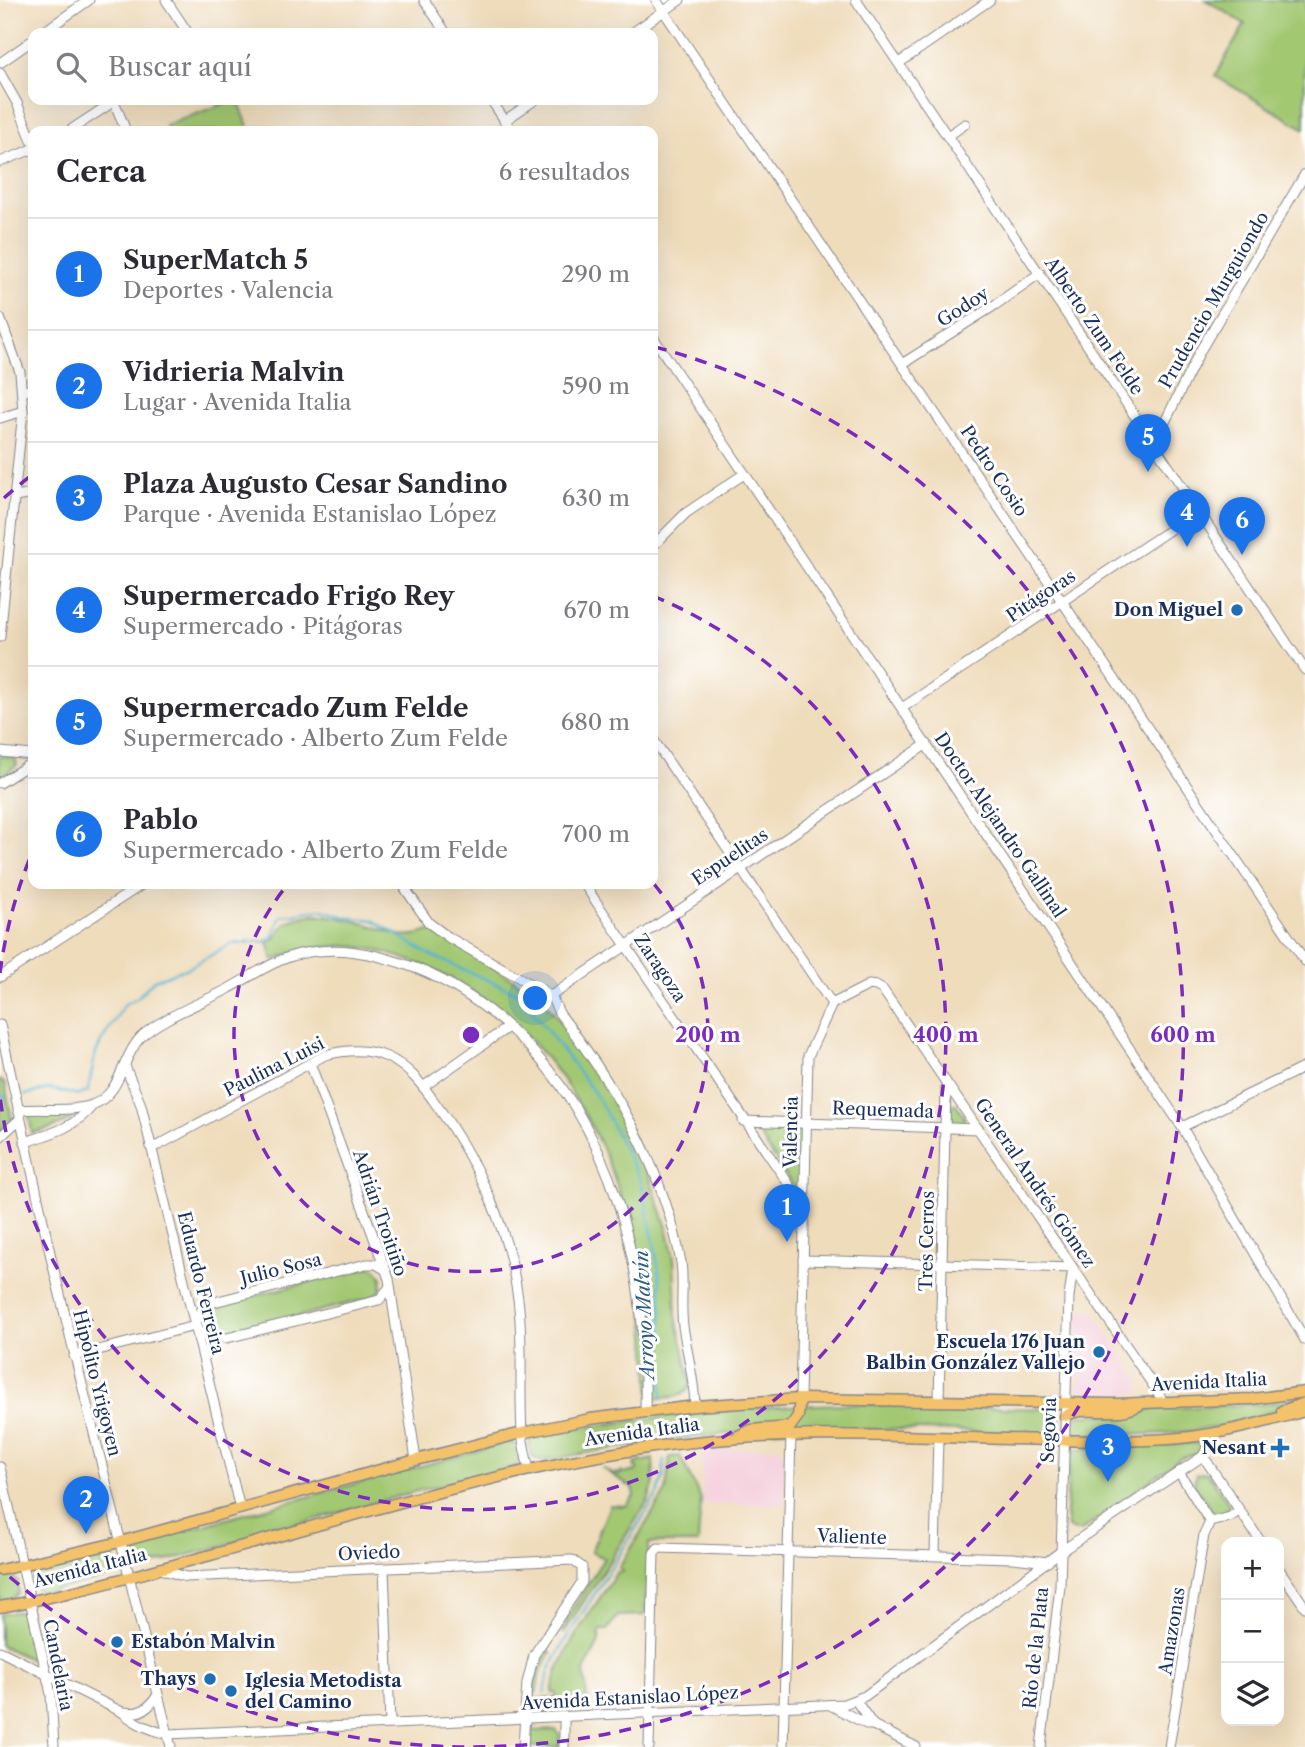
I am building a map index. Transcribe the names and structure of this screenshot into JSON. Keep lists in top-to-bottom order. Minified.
{"streets":{"main road":["Avenida Italia"],"street":["Prudencio Murguiondo","Godoy","Alberto Zum Felde","Pedro Cosio","Pitágoras","Doctor Alejandro Gallinal","Espuelitas","Zaragoza","Paulina Luisi","Requemada","Valencia","General Andrés Gómez","Adrián Troitiño","Tres Cerros","Julio Sosa","Eduardo Ferreira","Hipólito Yrigoyen","Segovia","Valiente","Oviedo","Amazonas","Río de la Plata","Candelaria","Avenida Estanislao López"]},"crossings":[["Prudencio Murguiondo","Alberto Zum Felde"],["Godoy","Alberto Zum Felde"],["Godoy","Pedro Cosio"],["Alberto Zum Felde","Pitágoras"],["Pedro Cosio","Pitágoras"],["Pitágoras","Doctor Alejandro Gallinal"],["Doctor Alejandro Gallinal","Espuelitas"],["Espuelitas","Zaragoza"],["Zaragoza","Requemada"],["Zaragoza","Valencia"],["Paulina Luisi","Adrián Troitiño"],["Paulina Luisi","Eduardo Ferreira"],["Paulina Luisi","Avenida Italia"],["Requemada","Valencia"],["Requemada","General Andrés Gómez"],["Requemada","Tres Cerros"],["Valencia","General Andrés Gómez"],["Valencia","Avenida Italia"],["General Andrés Gómez","Tres Cerros"],["General Andrés Gómez","Avenida Italia"],["General Andrés Gómez","Segovia"],["Adrián Troitiño","Julio Sosa"],["Adrián Troitiño","Avenida Italia"],["Tres Cerros","Avenida Italia"],["Julio Sosa","Eduardo Ferreira"],["Eduardo Ferreira","Avenida Italia"],["Avenida Italia","Hipólito Yrigoyen"],["Avenida Italia","Segovia"],["Avenida Italia","Oviedo"],["Avenida Italia","Candelaria"],["Hipólito Yrigoyen","Avenida Estanislao López"],["Segovia","Río de la Plata"],["Segovia","Avenida Estanislao López"],["Valiente","Avenida Estanislao López"],["Oviedo","Avenida Estanislao López"],["Río de la Plata","Avenida Estanislao López"],["Candelaria","Avenida Estanislao López"]],"water":["Arroyo Malvín"],"places":{"other":["Don Miguel","Escuela 176 Juan Balbin González Vallejo","Estabón Malvin","Thays","Iglesia Metodista del Camino"],"health":["Nesant"]},"page":{"search":"Buscar aquí","heading":["Cerca","6 resultados"],"list":[{"mark":"1","name":"SuperMatch 5","note":"Deportes · Valencia","value":"290 m"},{"mark":"2","name":"Vidrieria Malvin","note":"Lugar · Avenida Italia","value":"590 m"},{"mark":"3","name":"Plaza Augusto Cesar Sandino","note":"Parque · Avenida Estanislao López","value":"630 m"},{"mark":"4","name":"Supermercado Frigo Rey","note":"Supermercado · Pitágoras","value":"670 m"},{"mark":"5","name":"Supermercado Zum Felde","note":"Supermercado · Alberto Zum Felde","value":"680 m"},{"mark":"6","name":"Pablo","note":"Supermercado · Alberto Zum Felde","value":"700 m"}],"pins":["5","4","6","1","3","2"],"map_buttons":["+","−"]},"rings":["200 m","400 m","600 m"]}
